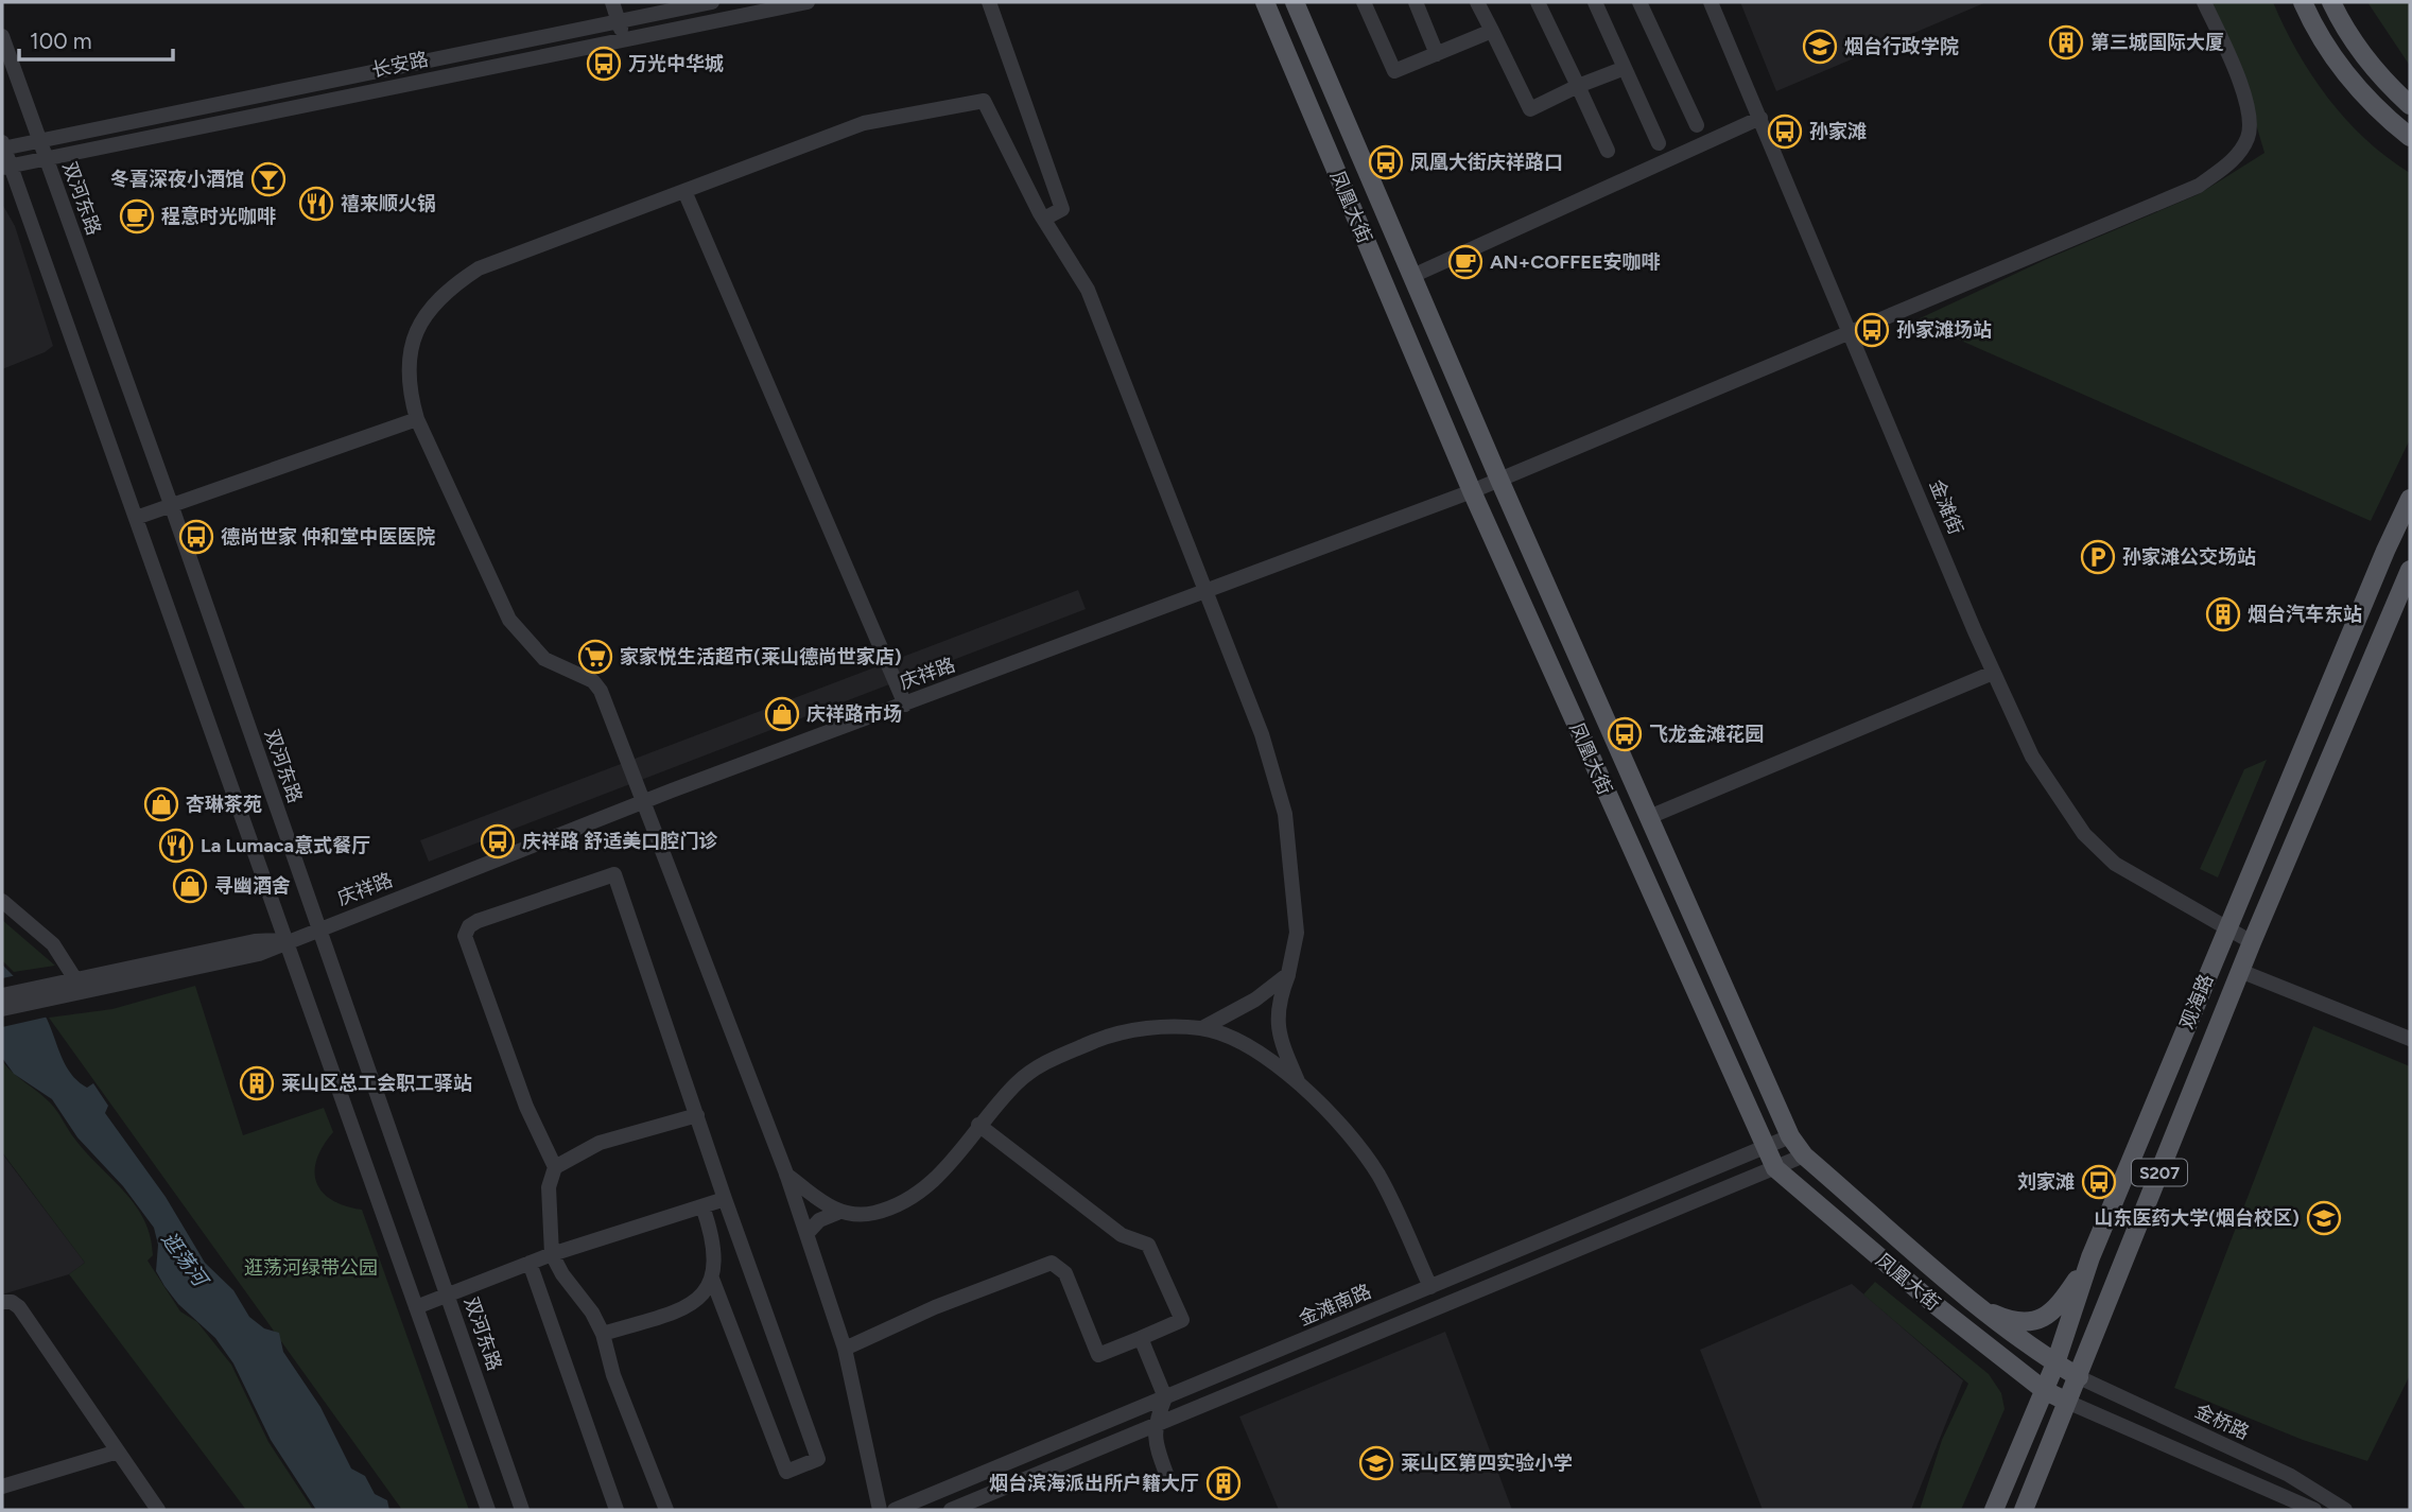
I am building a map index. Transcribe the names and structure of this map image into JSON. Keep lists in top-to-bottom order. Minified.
{"streets":{"main road":["凤凰大街","观海路","S207"],"street":["长安路","双河东路","金滩街","庆祥路","金滩南路","金桥路"]},"crossings":[["长安路","双河东路"],["双河东路","庆祥路"],["凤凰大街","庆祥路"],["凤凰大街","观海路"],["凤凰大街","金滩南路"],["凤凰大街","金桥路"],["金滩街","庆祥路"],["金滩街","观海路"],["观海路","金桥路"]],"water":["逛荡河"],"parks":["逛荡河绿带公园"],"places":{"building":["第三城国际大厦","烟台汽车东站","莱山区总工会职工驿站","烟台滨海派出所户籍大厅"],"school or university":["烟台行政学院","山东医药大学(烟台校区)","莱山区第四实验小学"],"bus stop":["万光中华城","孙家滩","凤凰大街庆祥路口","孙家滩场站","德尚世家 仲和堂中医医院","飞龙金滩花园","庆祥路 舒适美口腔门诊","刘家滩"],"bar":["冬喜深夜小酒馆"],"restaurant":["禧来顺火锅","La Lumaca意式餐厅"],"cafe":["程意时光咖啡","AN+COFFEE安咖啡"],"parking":["孙家滩公交场站"],"supermarket":["家家悦生活超市(莱山德尚世家店)"],"shop":["庆祥路市场","杏琳茶苑","寻幽酒舍"]},"scale_bar":"100 m"}
